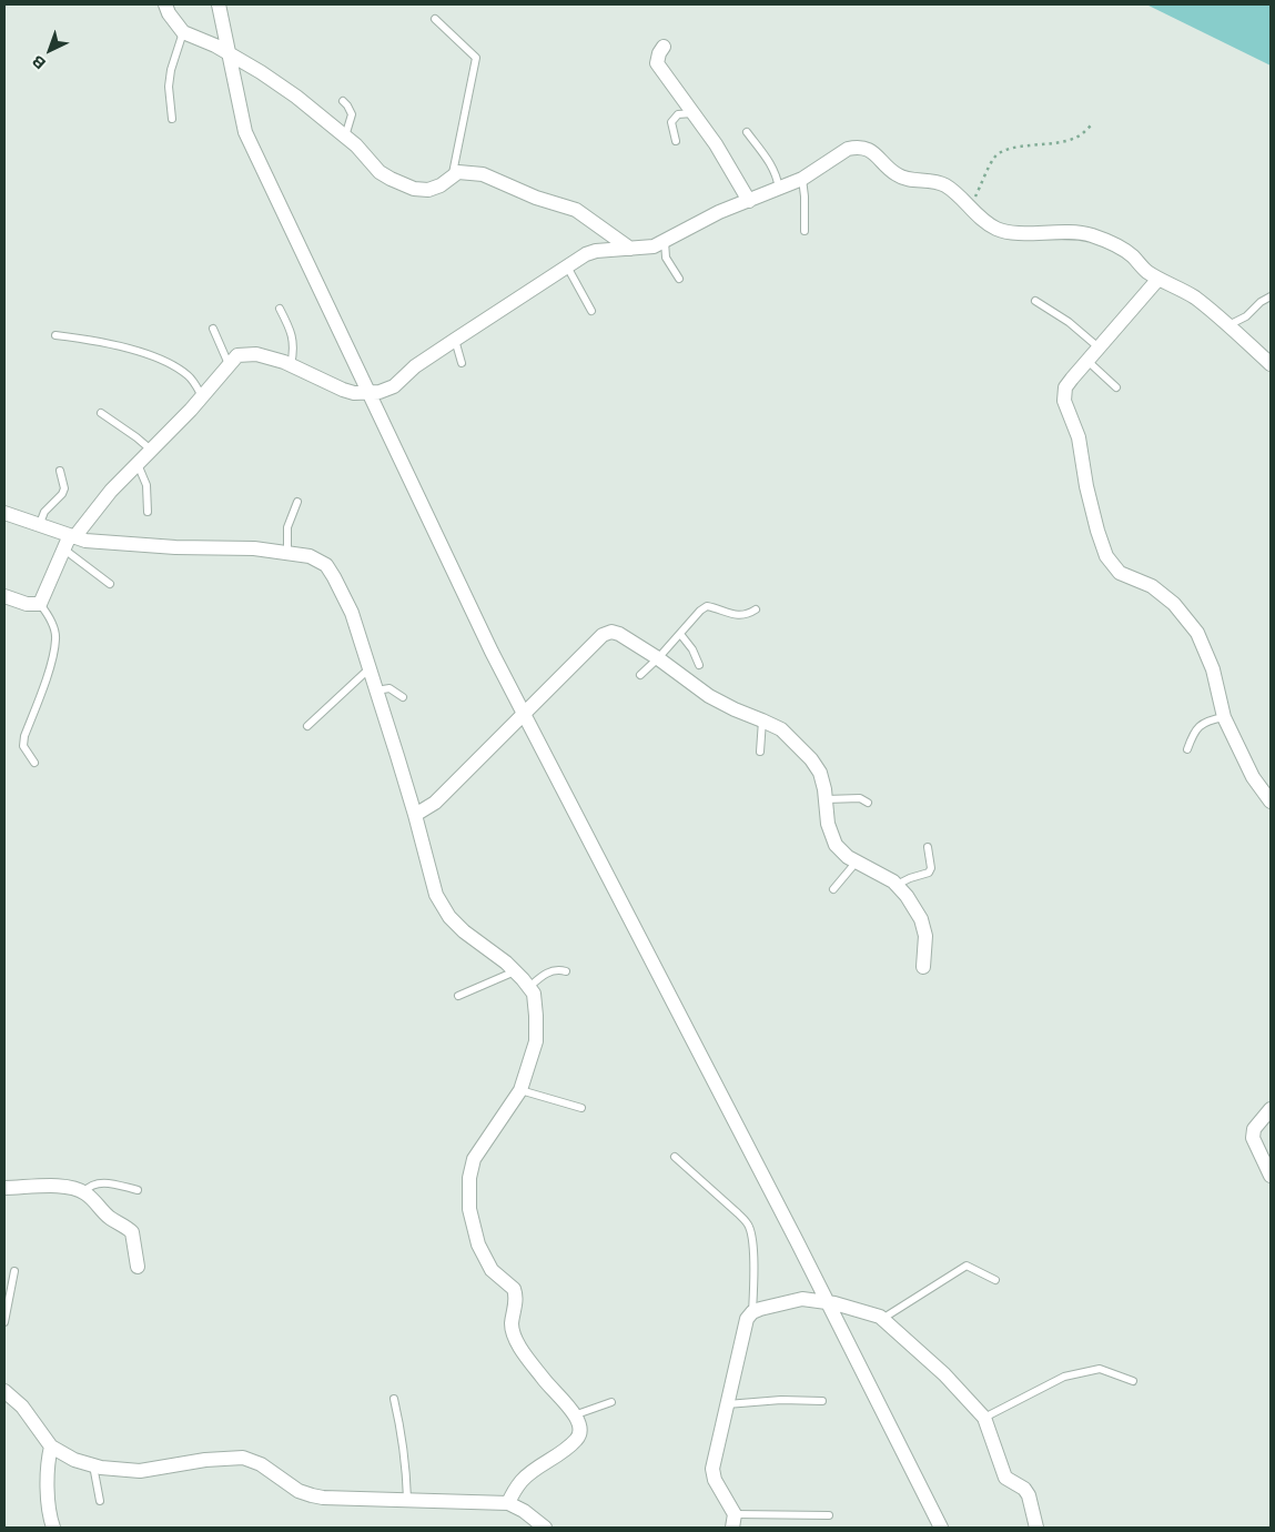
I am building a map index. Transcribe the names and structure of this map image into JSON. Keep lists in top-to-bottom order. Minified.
{"north":"bottom left"}
